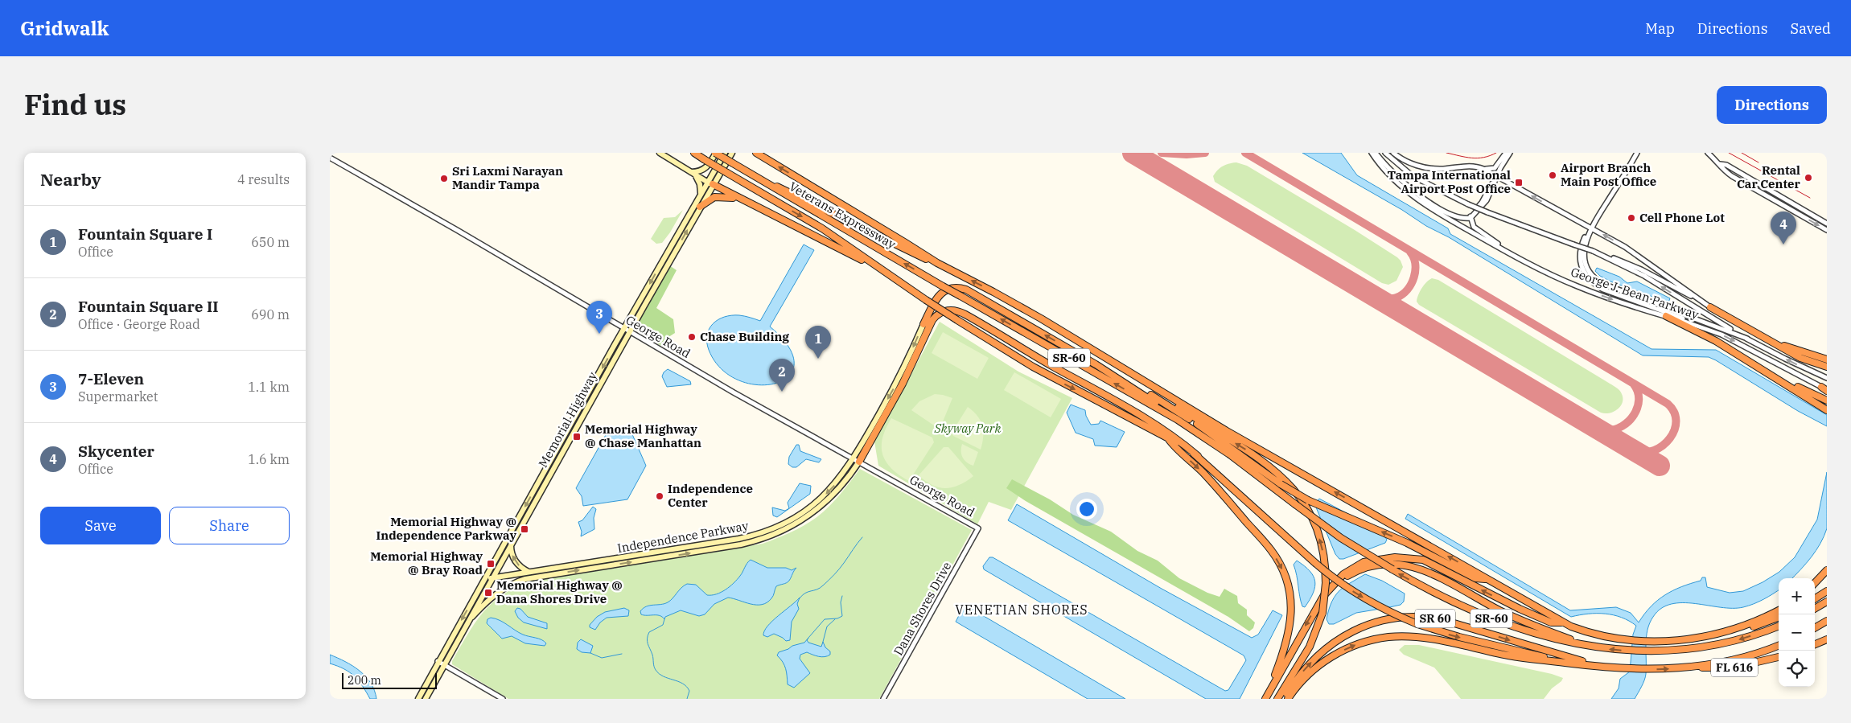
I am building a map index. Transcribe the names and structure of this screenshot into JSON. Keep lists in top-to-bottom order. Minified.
{"streets":{"highway":["Veterans Expressway","SR-60","SR 60","FL 616"],"main road":["Memorial Highway","Independence Parkway"],"street":["George J. Bean Parkway","George Road","Dana Shores Drive"]},"crossings":[["Veterans Expressway","SR-60"],["George Road","Memorial Highway"],["George Road","Independence Parkway"],["George Road","Dana Shores Drive"],["SR-60","SR 60"],["Memorial Highway","Independence Parkway"],["SR 60","FL 616"]],"districts":["VENETIAN SHORES"],"parks":["Skyway Park"],"places":{"other":["Airport Branch Main Post Office","Rental Car Center","Sri Laxmi Narayan Mandir Tampa","Cell Phone Lot","Chase Building","Independence Center"],"transit":["Tampa International Airport Post Office","Memorial Highway @ Chase Manhattan","Memorial Highway @ Independence Parkway","Memorial Highway @ Bray Road","Memorial Highway @ Dana Shores Drive"]},"scale_bar":"200 m","page":{"header":"Gridwalk","nav":["Map","Directions","Saved"],"title":"Find us","buttons":["Directions",["Save","Share"]],"heading":["Nearby","4 results"],"list":[{"mark":"1","name":"Fountain Square I","note":"Office","value":"650 m"},{"mark":"2","name":"Fountain Square II","note":"Office · George Road","value":"690 m"},{"mark":"3","name":"7-Eleven","note":"Supermarket","value":"1.1 km"},{"mark":"4","name":"Skycenter","note":"Office","value":"1.6 km"}],"pins":["4","3","1","2"],"map_buttons":["+","−"],"scale":"200 m"}}
